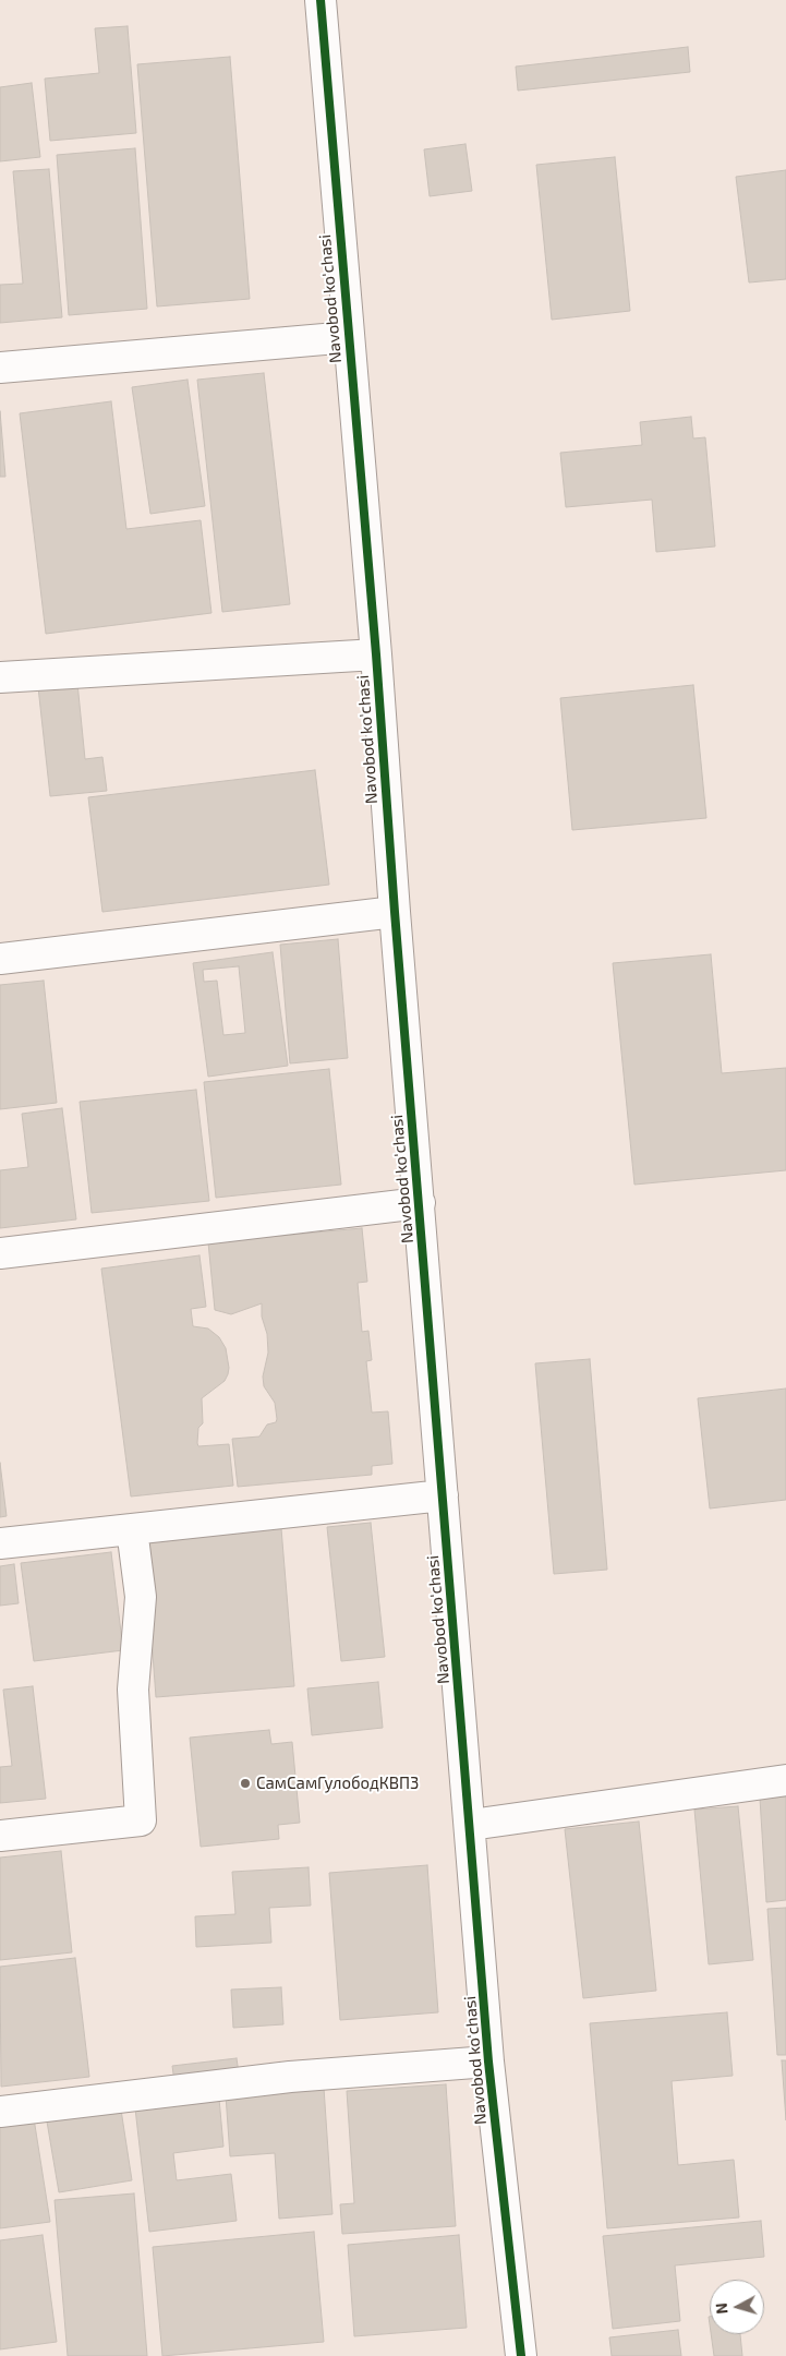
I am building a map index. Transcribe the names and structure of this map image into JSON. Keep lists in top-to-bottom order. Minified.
{"streets":{"street":["Navobod ko'chasi"]},"places":["СамСамГулободКВП3"],"north":"left"}
